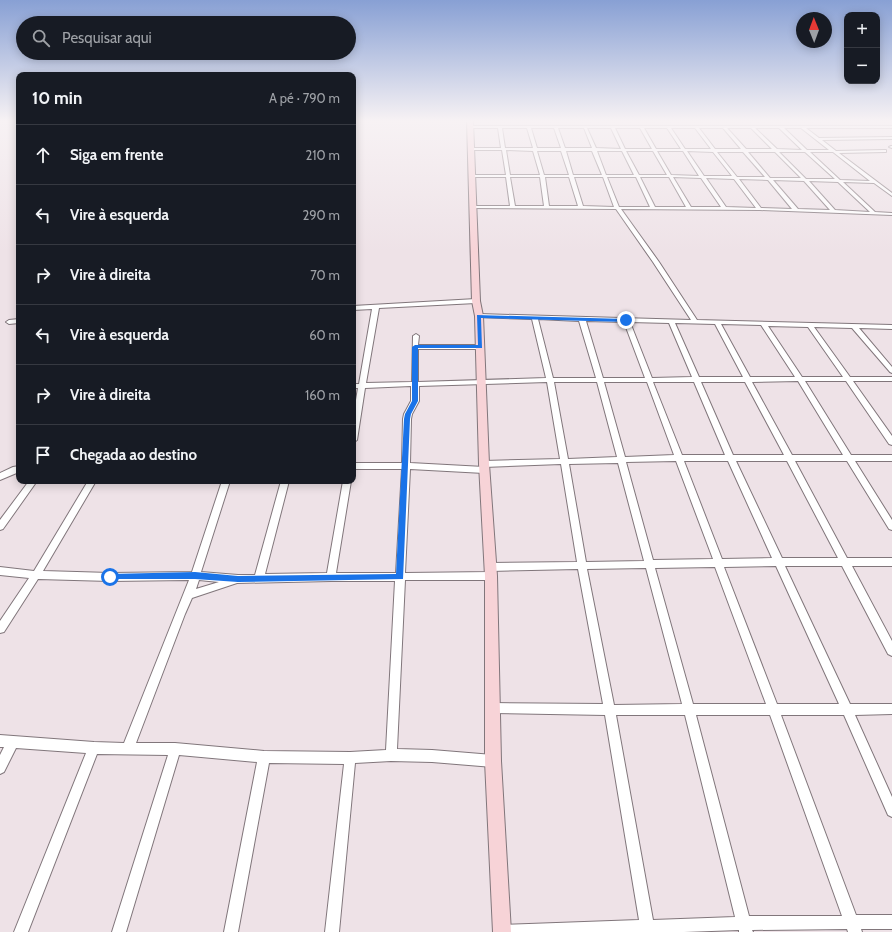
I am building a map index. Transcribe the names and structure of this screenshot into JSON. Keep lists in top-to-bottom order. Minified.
{"north":"top","page":{"map_buttons":["+","−"],"search":"Pesquisar aqui","heading":["10 min","A pé · 790 m"],"list":[["Siga em frente","210 m"],["Vire à esquerda","290 m"],["Vire à direita","70 m"],["Vire à esquerda","60 m"],["Vire à direita","160 m"],"Chegada ao destino"]}}
